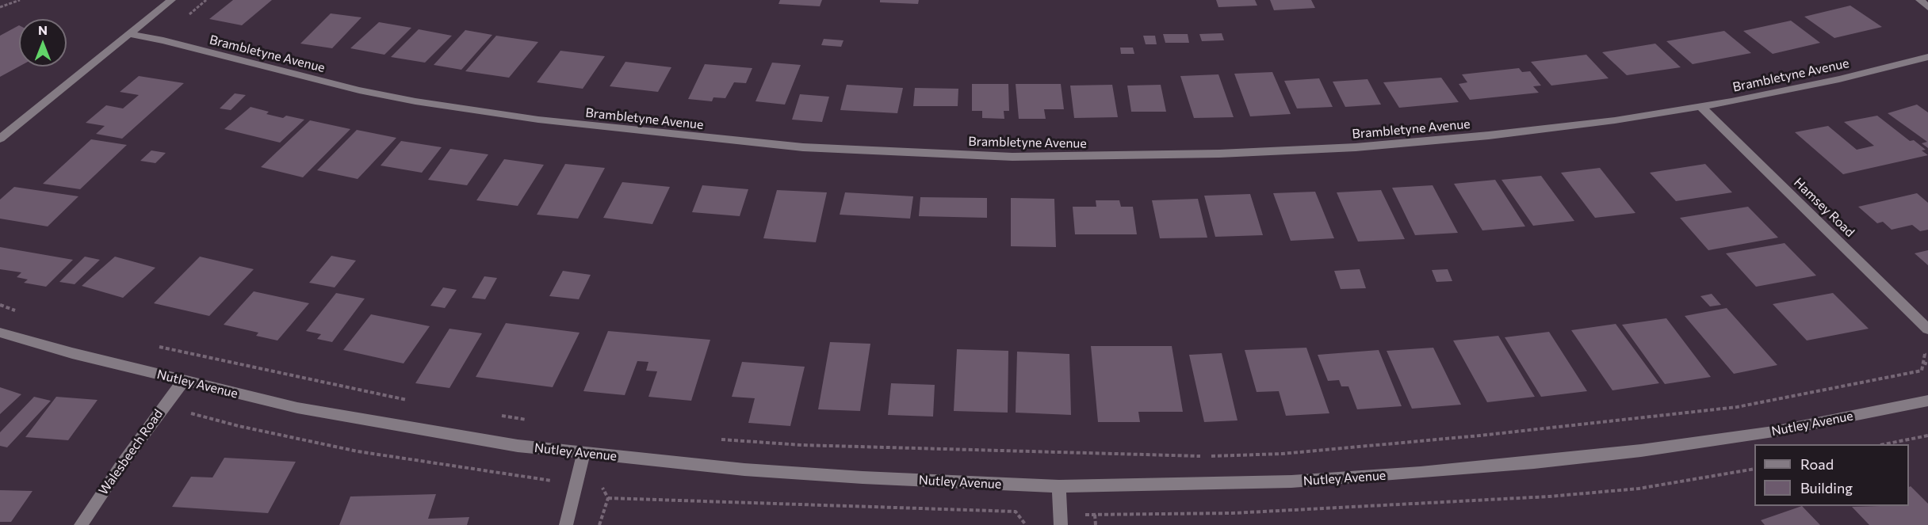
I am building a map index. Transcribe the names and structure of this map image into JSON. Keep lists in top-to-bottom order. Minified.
{"streets":{"street":["Brambletyne Avenue","Hamsey Road","Nutley Avenue","Walesbeech Road"]},"crossings":[["Brambletyne Avenue","Hamsey Road"],["Nutley Avenue","Walesbeech Road"]],"legend":["Road","Building"],"north":"top"}
